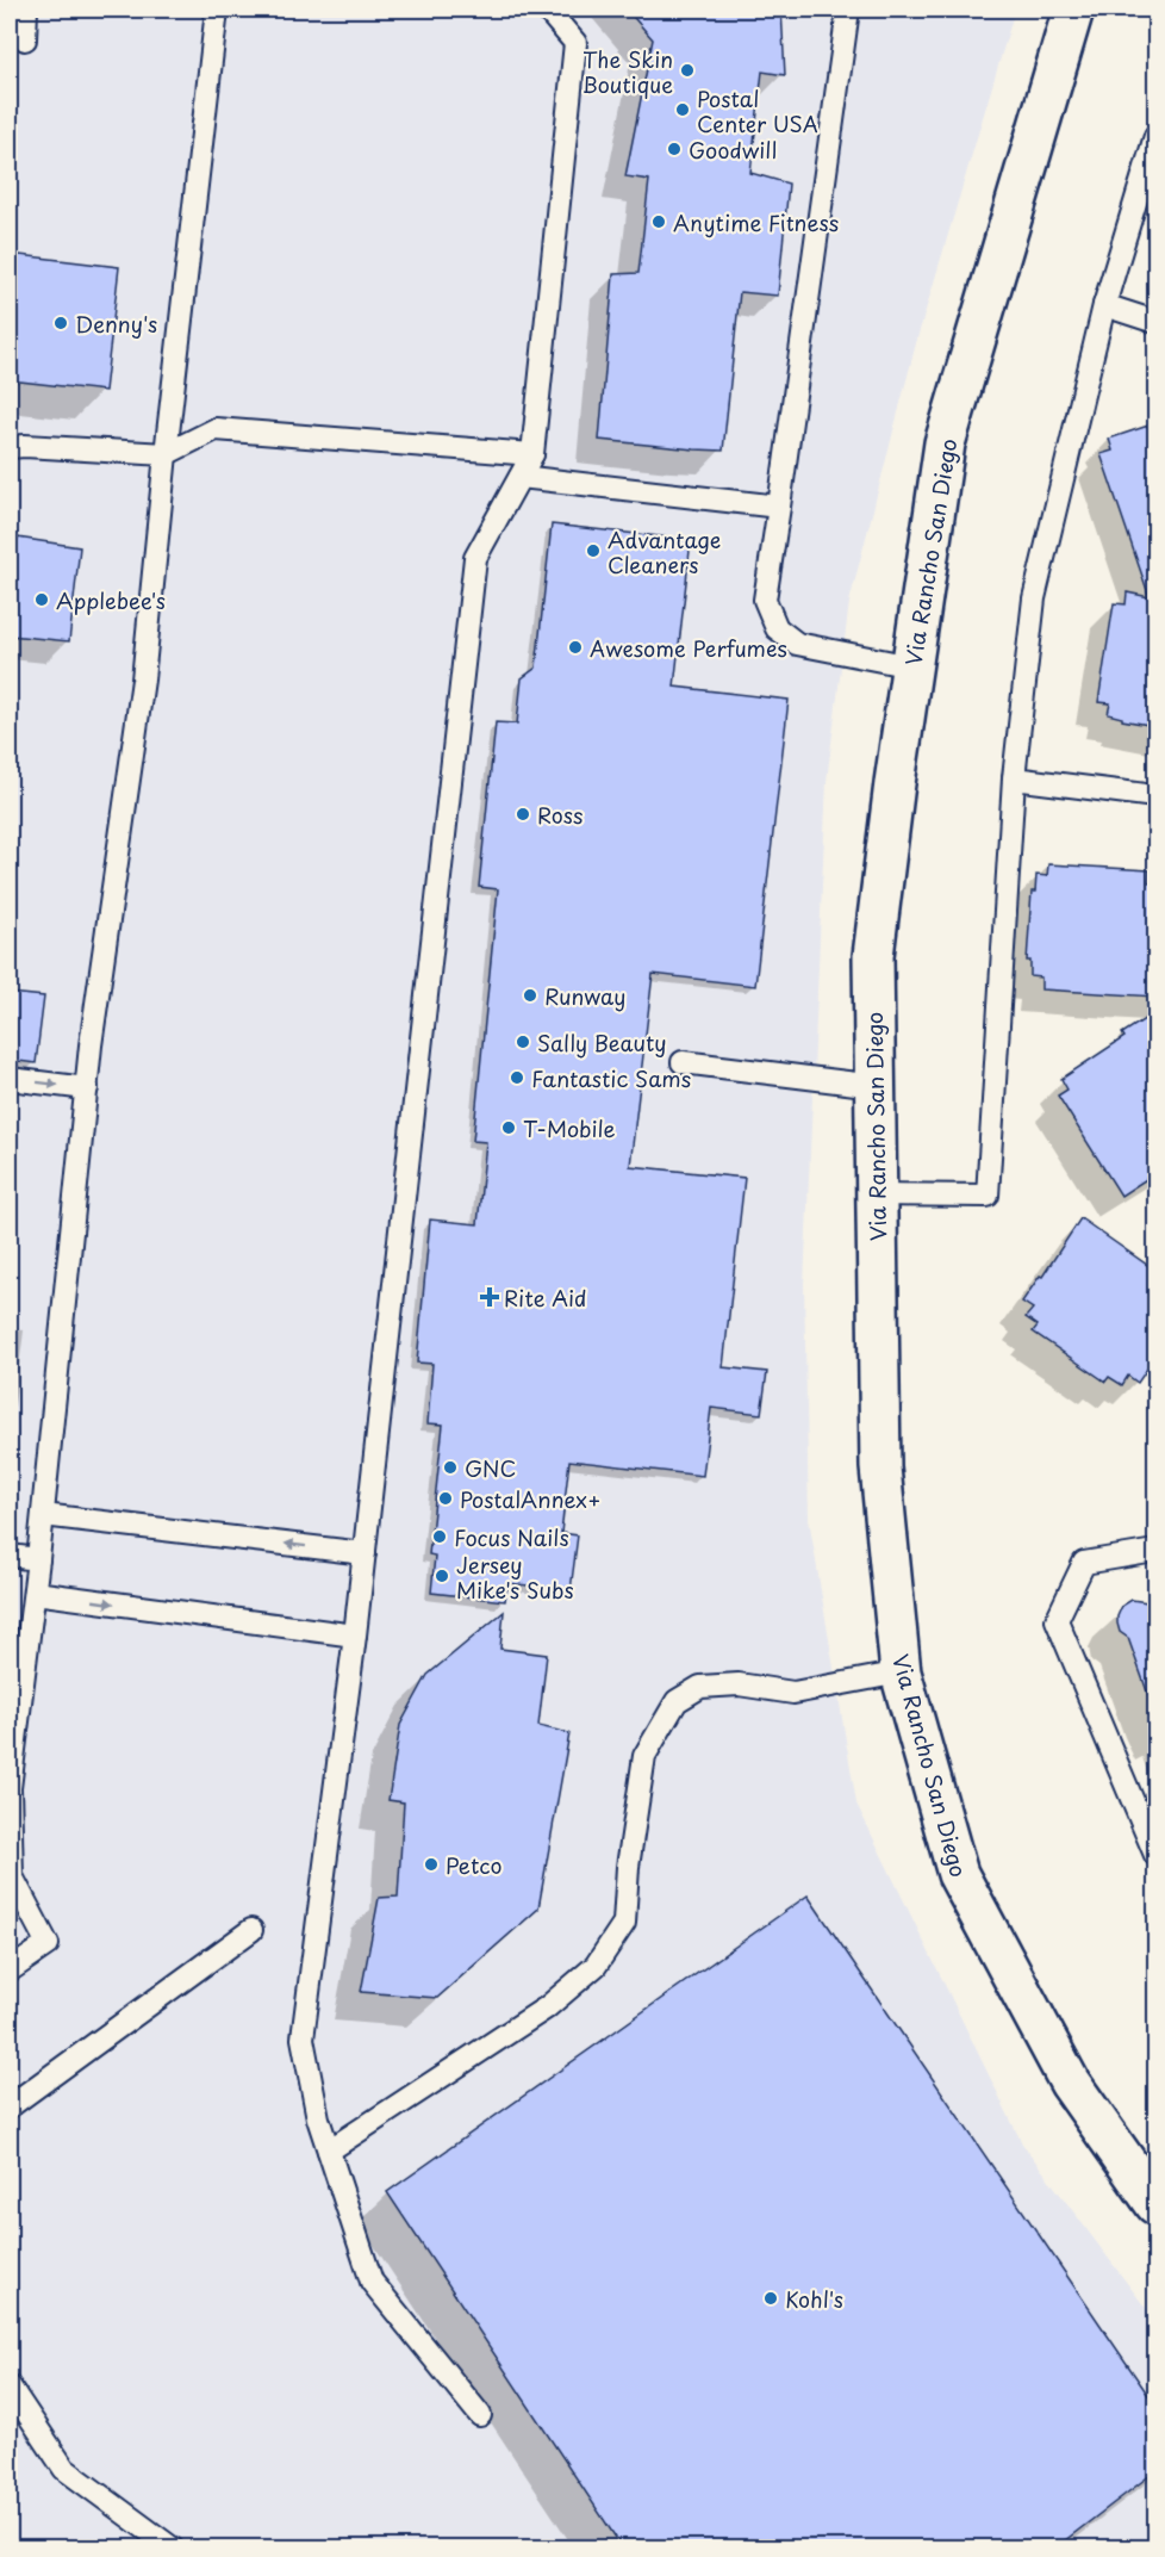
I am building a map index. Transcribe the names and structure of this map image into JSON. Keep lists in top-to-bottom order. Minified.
{"streets":{"street":["Via Rancho San Diego"]},"places":{"other":["The Skin Boutique","Postal Center USA","Goodwill","Anytime Fitness","Denny's","Advantage Cleaners","Applebee's","Awesome Perfumes","Ross","Runway","Sally Beauty","Fantastic Sams","T-Mobile","GNC","PostalAnnex+","Focus Nails","Jersey Mike's Subs","Petco","Kohl's"],"health":["Rite Aid"]}}
